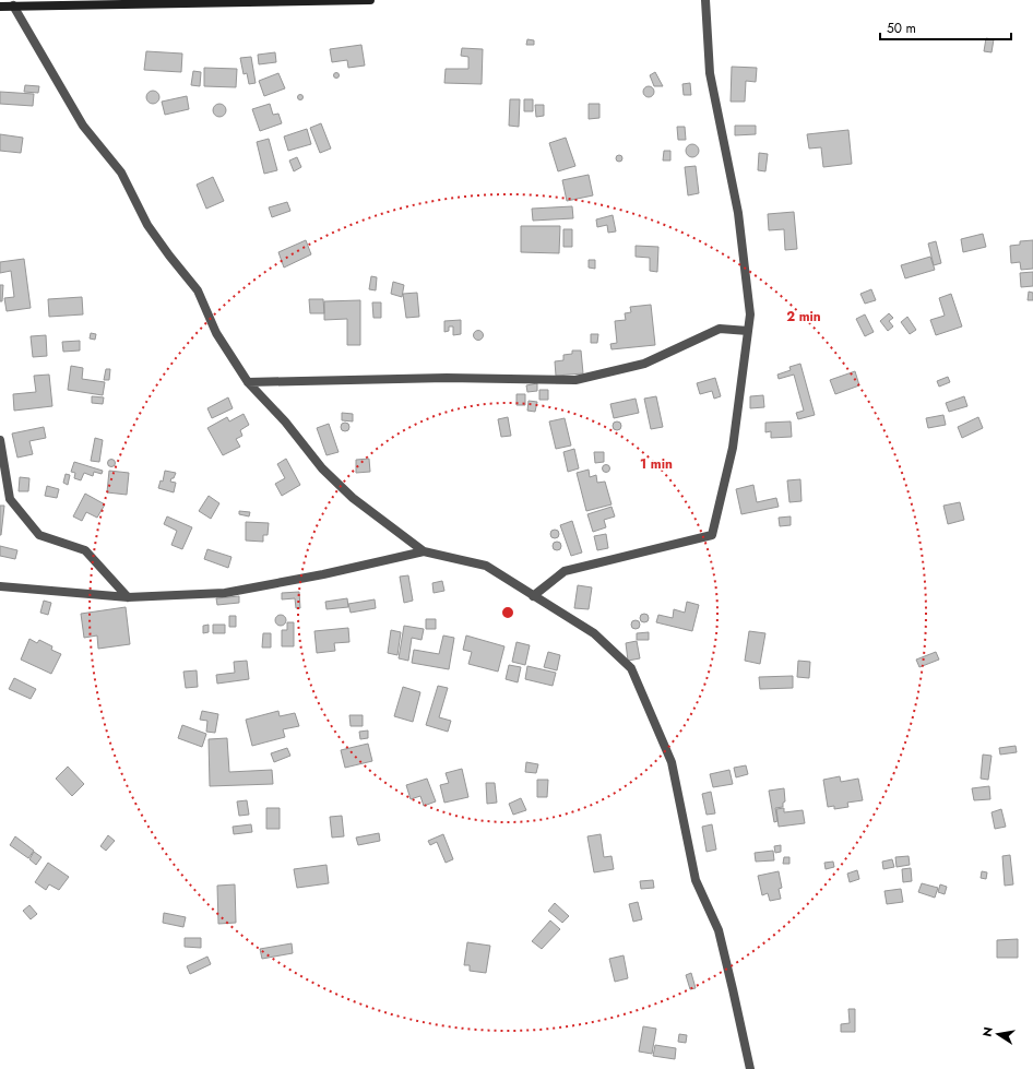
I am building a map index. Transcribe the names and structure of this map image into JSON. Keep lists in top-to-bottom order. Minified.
{"scale_bar":"50 m","north":"left","rings":["2 min","1 min"]}
